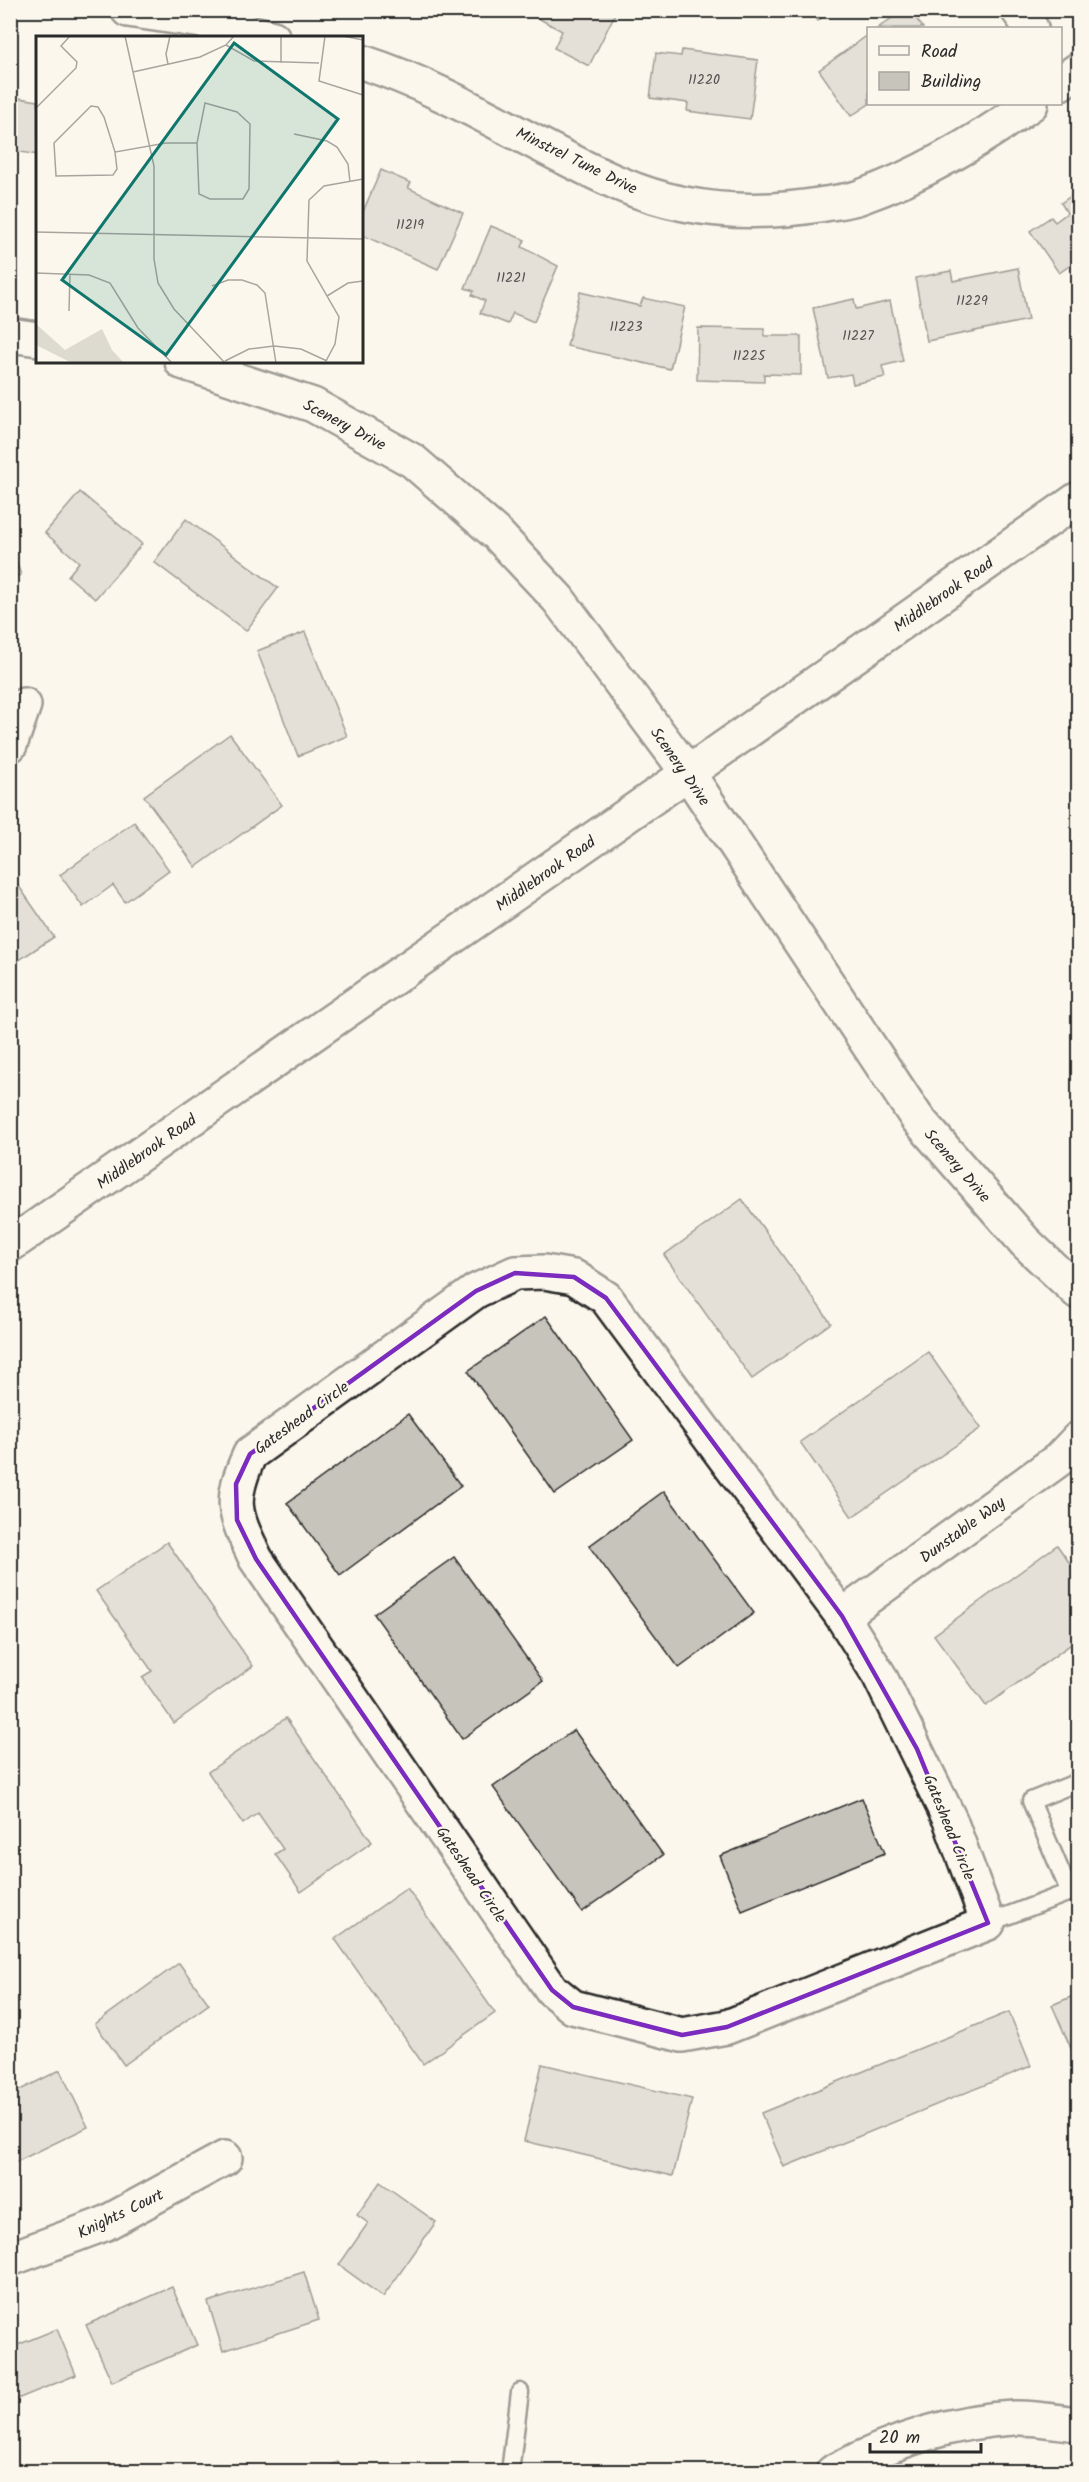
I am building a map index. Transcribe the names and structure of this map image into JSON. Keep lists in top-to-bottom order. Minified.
{"streets":{"street":["Minstrel Tune Drive","Scenery Drive","Middlebrook Road","Gateshead Circle","Dunstable Way","Knights Court"]},"crossings":[["Scenery Drive","Middlebrook Road"],["Gateshead Circle","Dunstable Way"]],"house_numbers":["11220","11219","11221","11229","11223","11227","11225"],"legend":["Road","Building"],"scale_bar":"20 m"}
